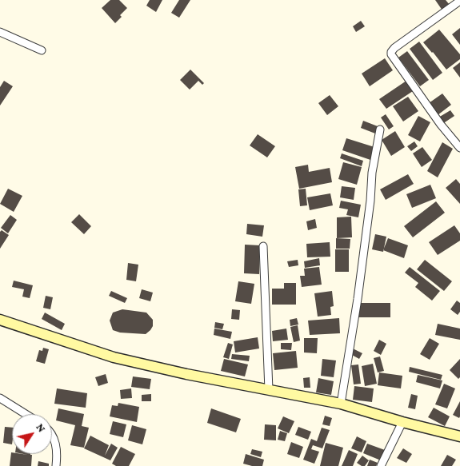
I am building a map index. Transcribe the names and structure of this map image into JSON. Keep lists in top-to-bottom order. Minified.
{"north":"top right"}
